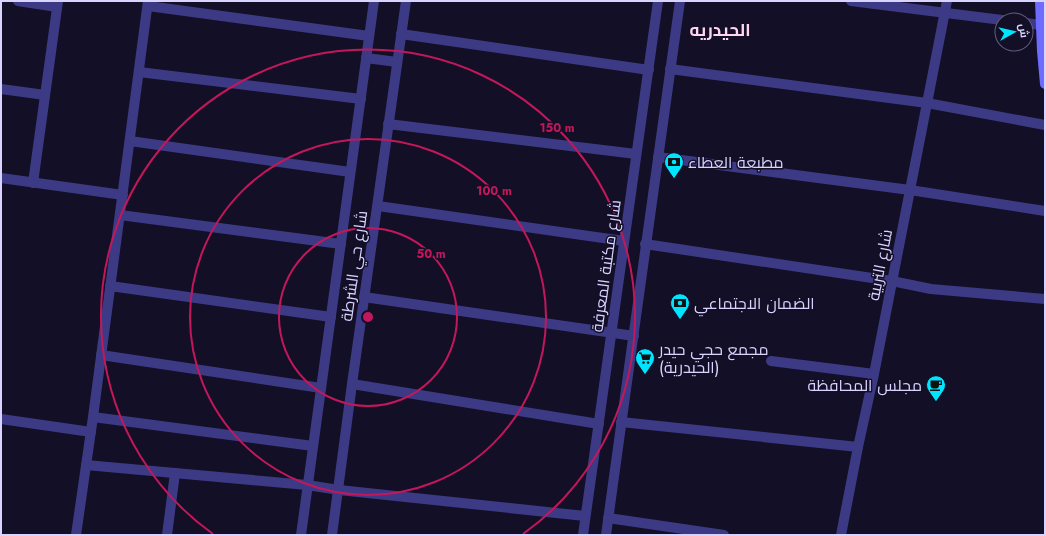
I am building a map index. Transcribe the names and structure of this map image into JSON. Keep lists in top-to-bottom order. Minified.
{"streets":{"street":["شارع التربية","شارع حي الشرطة","شارع مكتبة المعرفة"]},"districts":["الحيدريه"],"places":{"bank":["مطبعة العطاء","الضمان الاجتماعي"],"supermarket":["مجمع حجي حيدر (الحيدرية)"],"cafe":["مجلس المحافظة"]},"north":"right","rings":["150 m","100 m","50 m"]}
